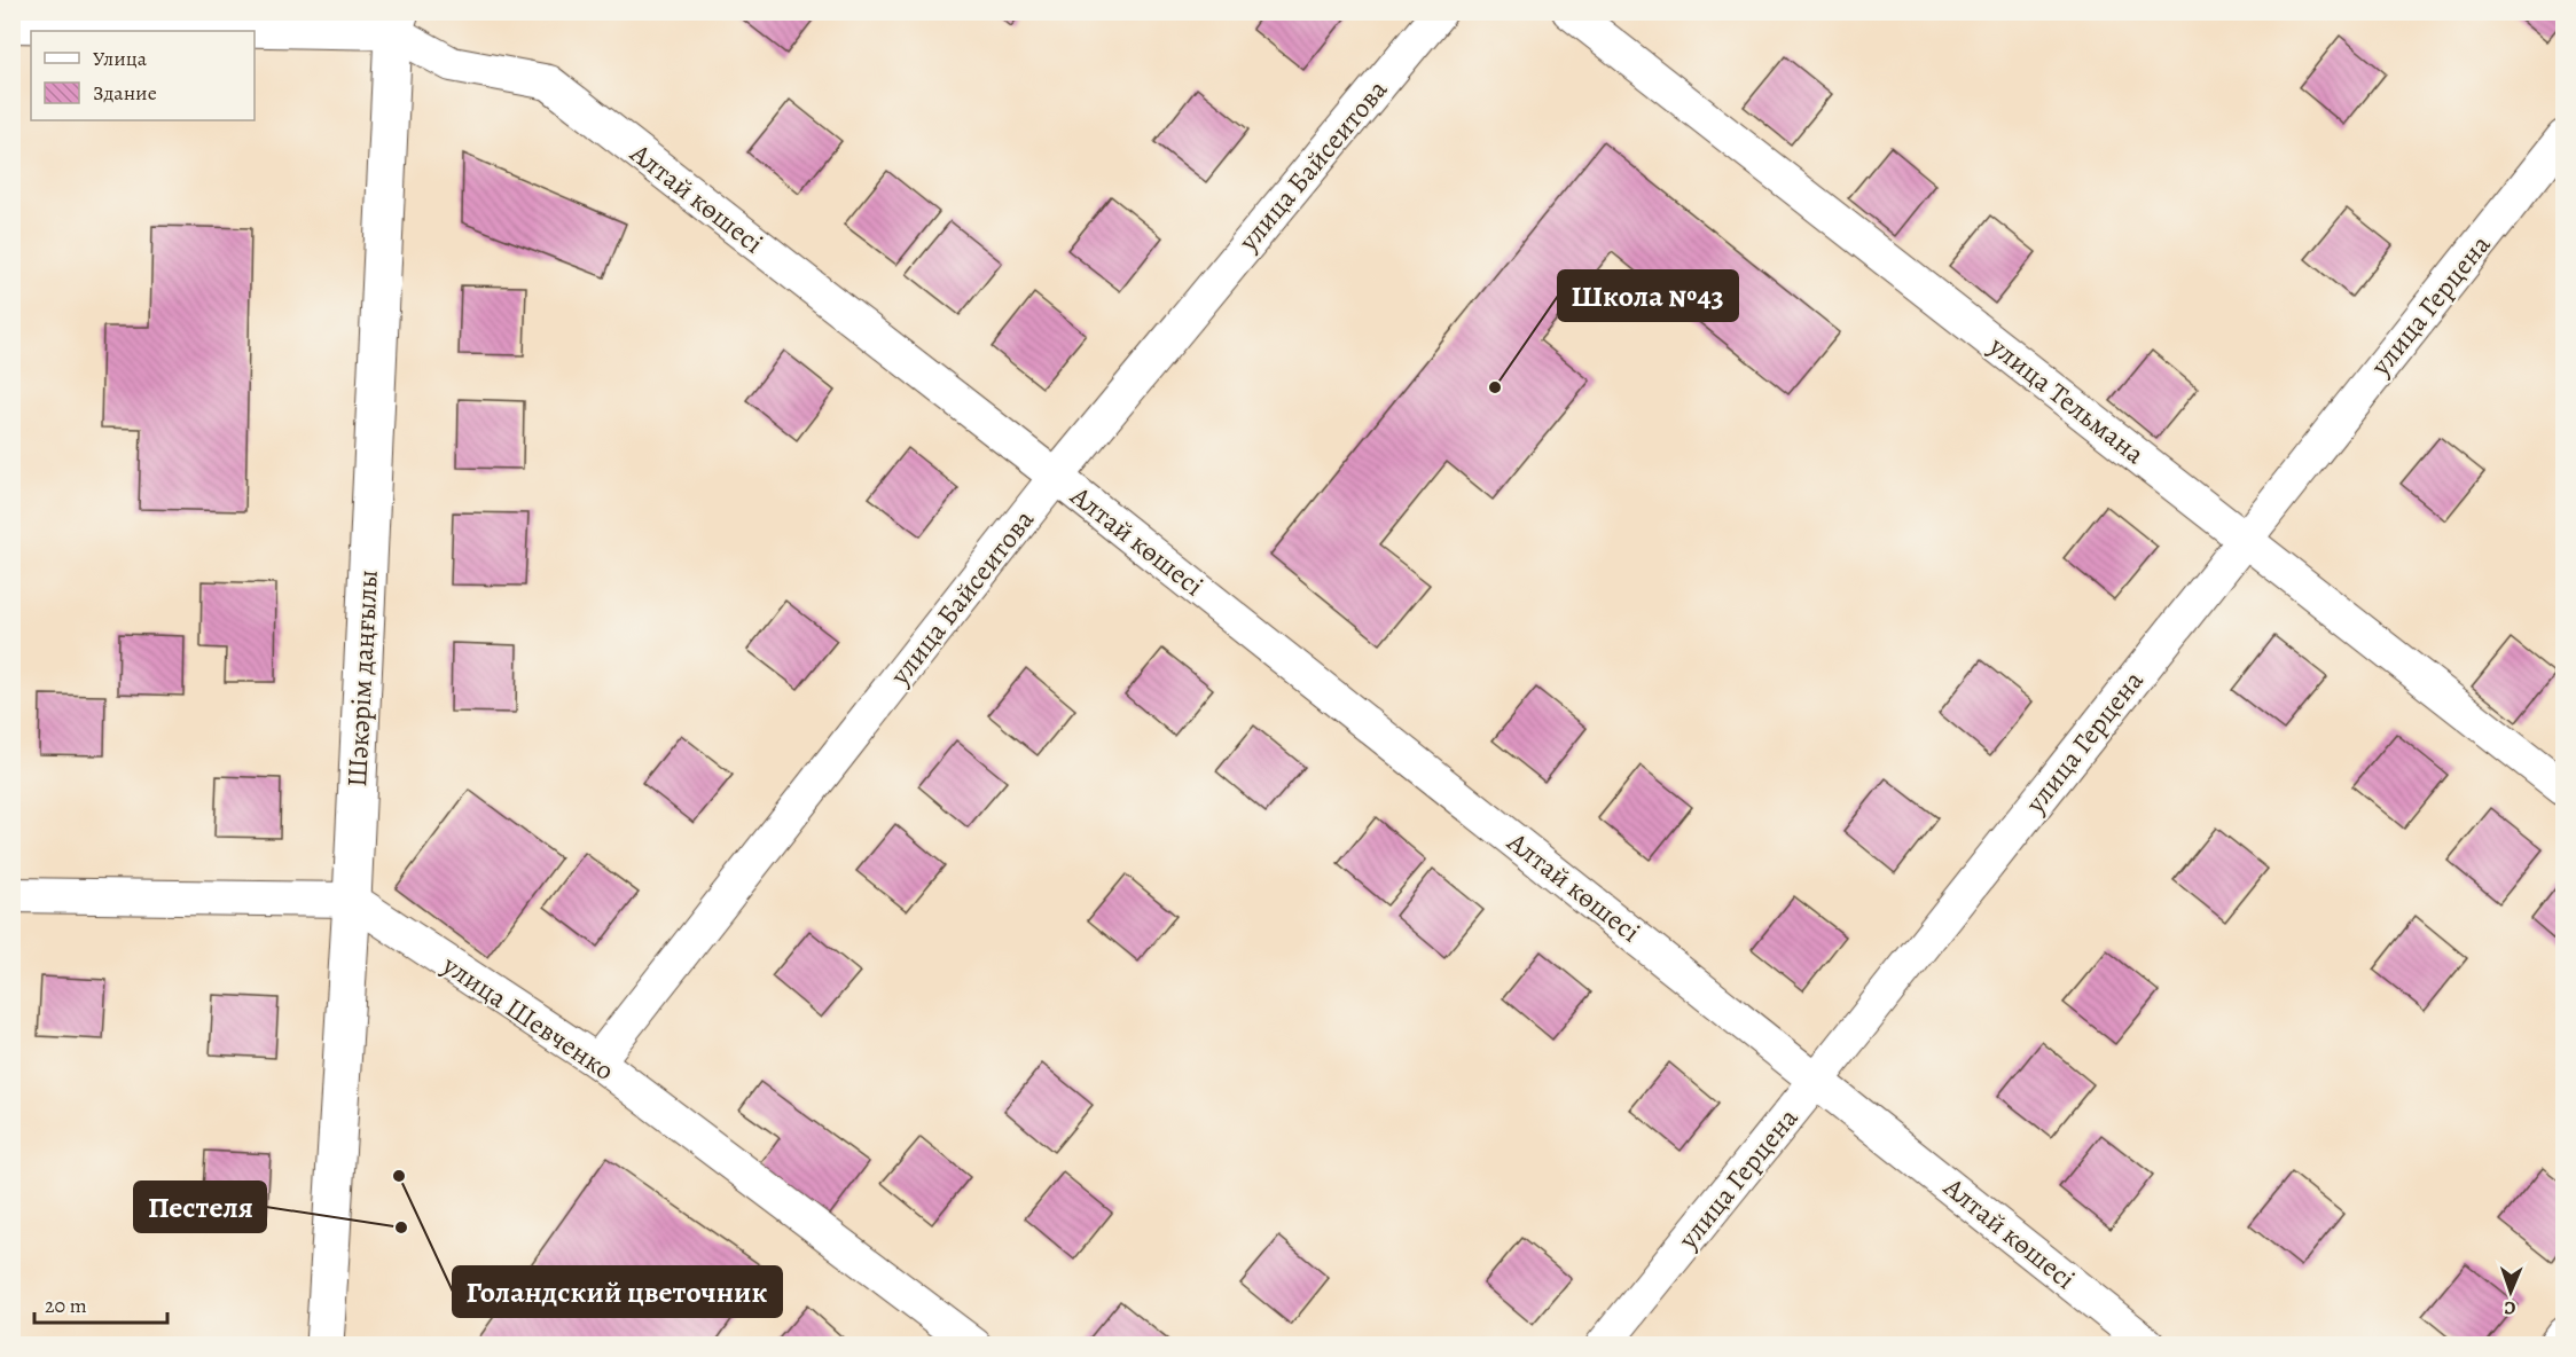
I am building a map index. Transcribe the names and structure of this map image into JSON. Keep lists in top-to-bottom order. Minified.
{"streets":{"main road":["Шәкәрім даңғылы"],"street":["улица Байсеитова","Алтай көшесі","улица Герцена","улица Тельмана","улица Шевченко"]},"crossings":[["улица Байсеитова","Алтай көшесі"],["улица Байсеитова","улица Шевченко"],["Алтай көшесі","улица Герцена"],["Алтай көшесі","Шәкәрім даңғылы"],["улица Герцена","улица Тельмана"],["Шәкәрім даңғылы","улица Шевченко"]],"places":["Школа №43","Голандский цветочник","Пестеля"],"legend":["Улица","Здание"],"scale_bar":"20 m","north":"bottom"}
